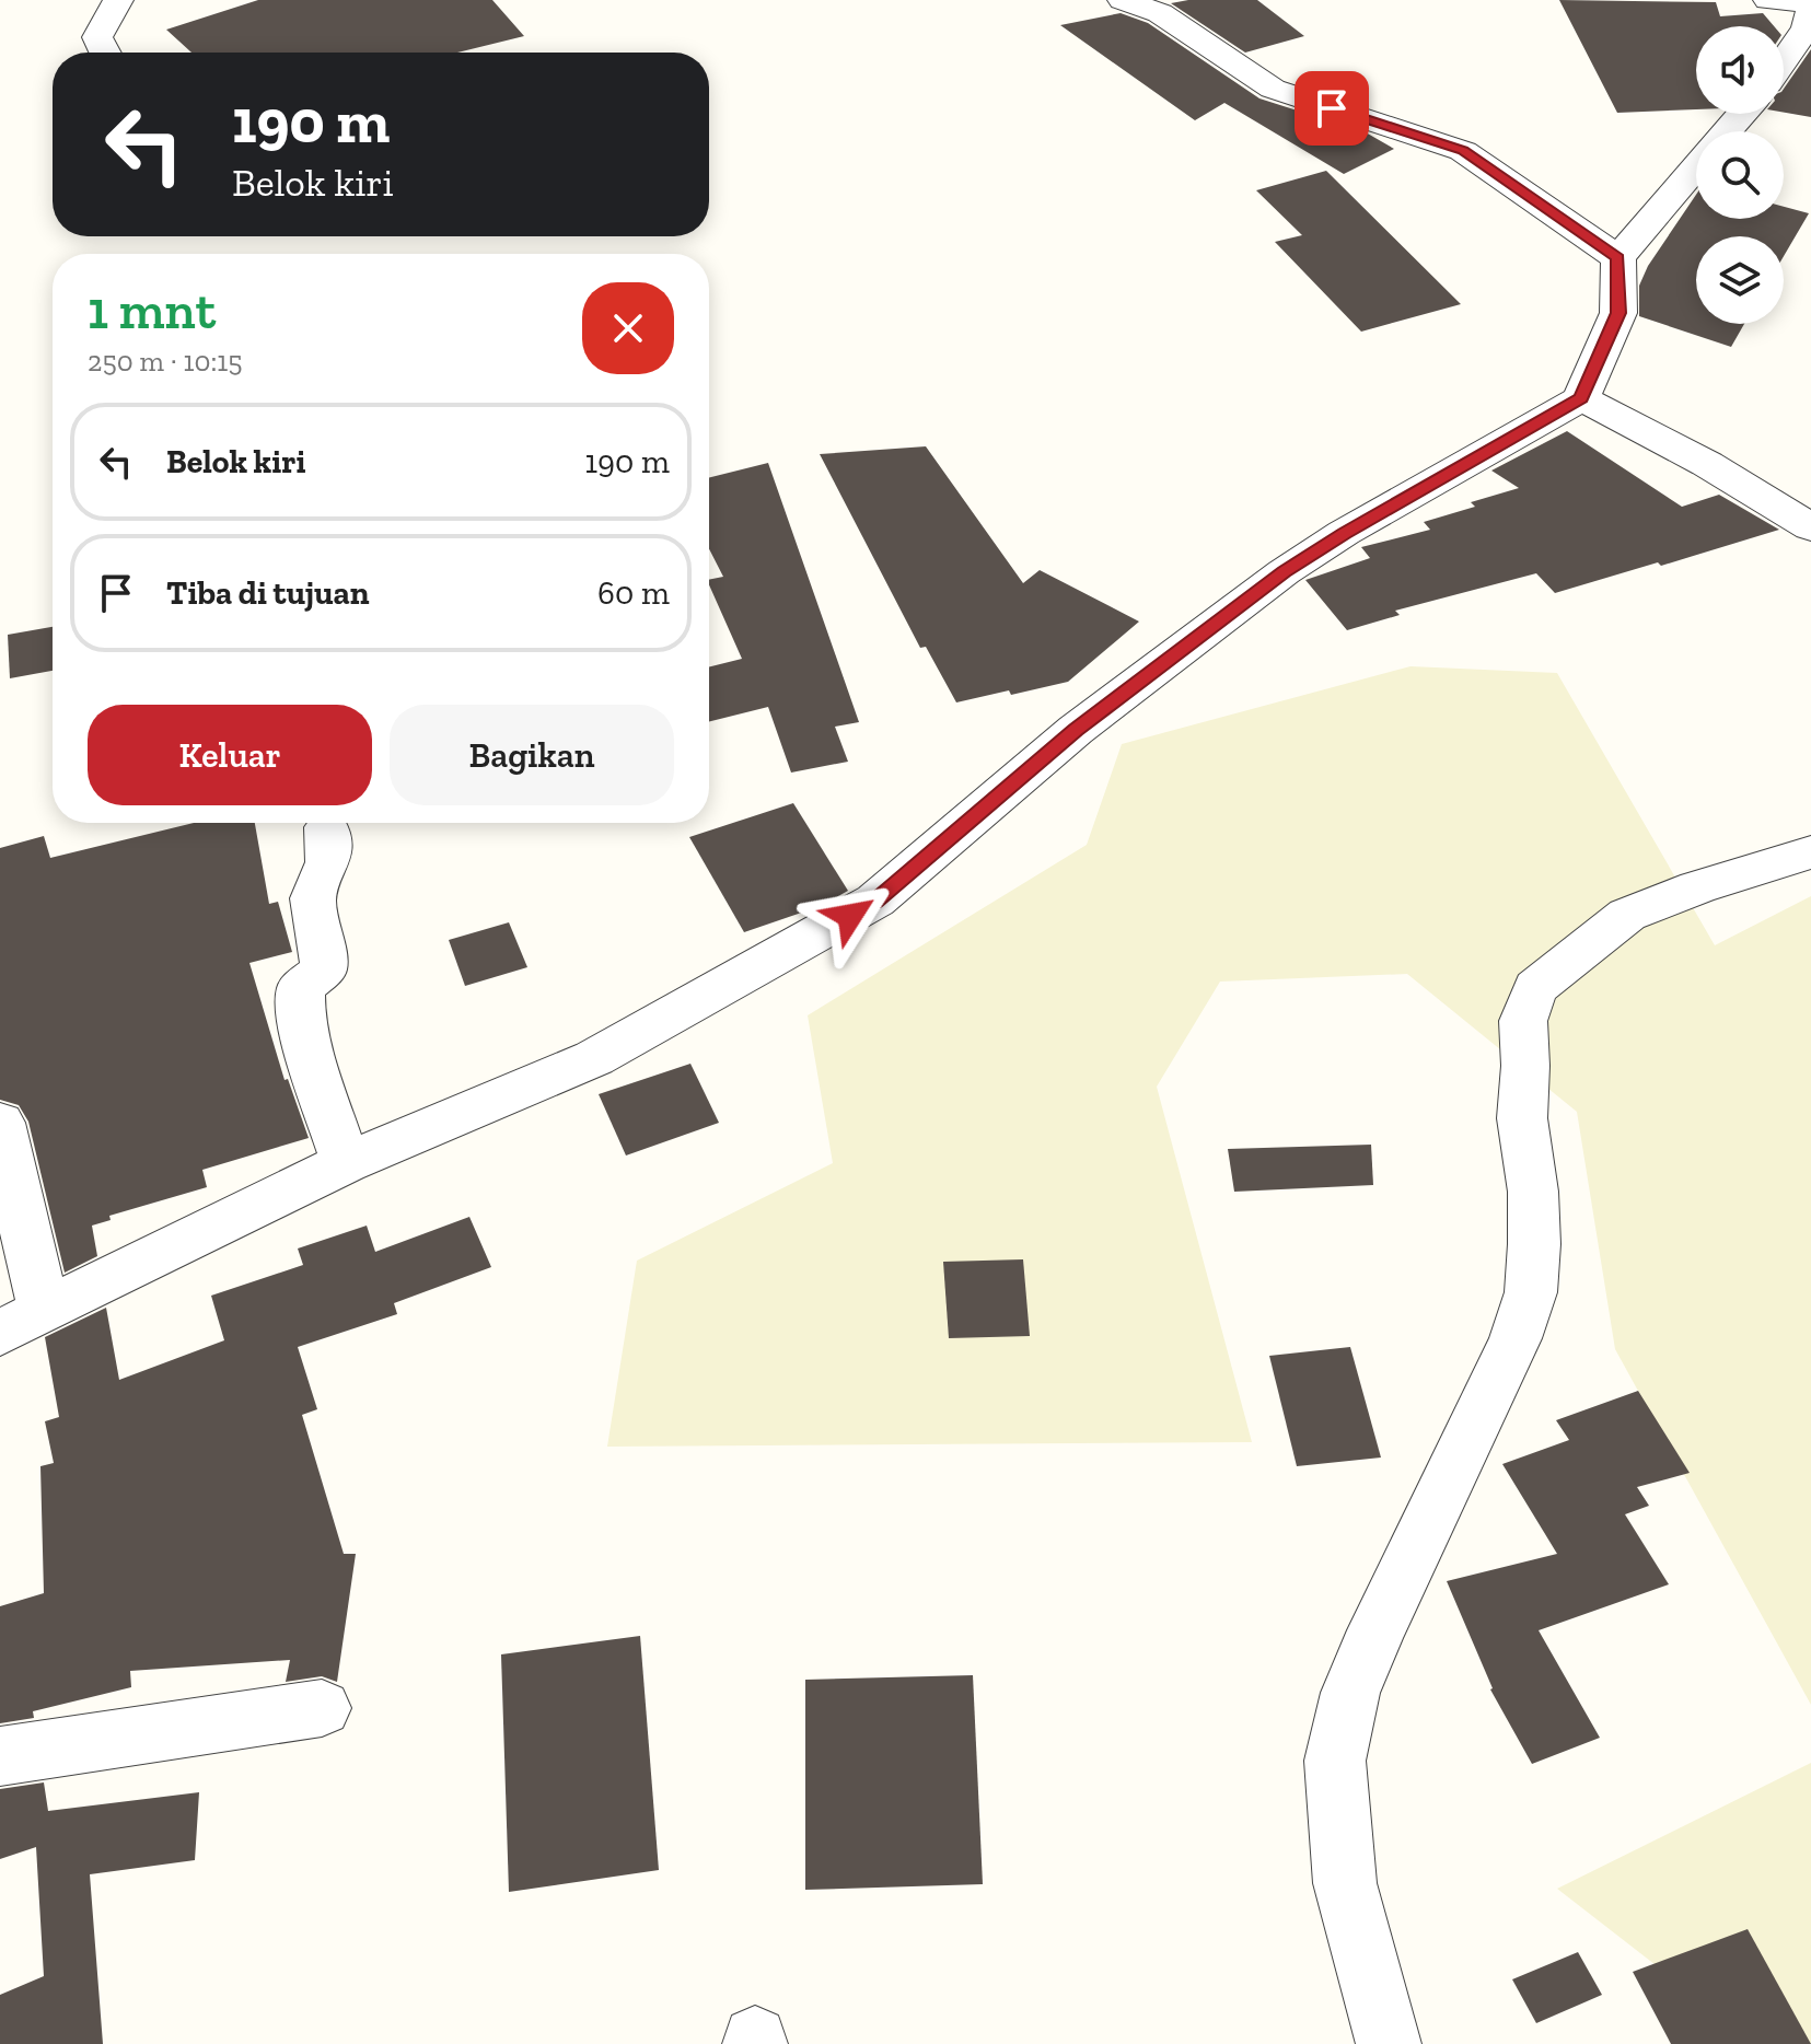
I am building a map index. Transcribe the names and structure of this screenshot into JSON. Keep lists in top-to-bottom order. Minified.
{"page":{"turn":["190 m","Belok kiri"],"heading":["1 mnt","250 m · 10:15"],"list":[{"name":"Belok kiri","value":"190 m"},{"name":"Tiba di tujuan","value":"60 m"}],"buttons":["Keluar","Bagikan"]}}
